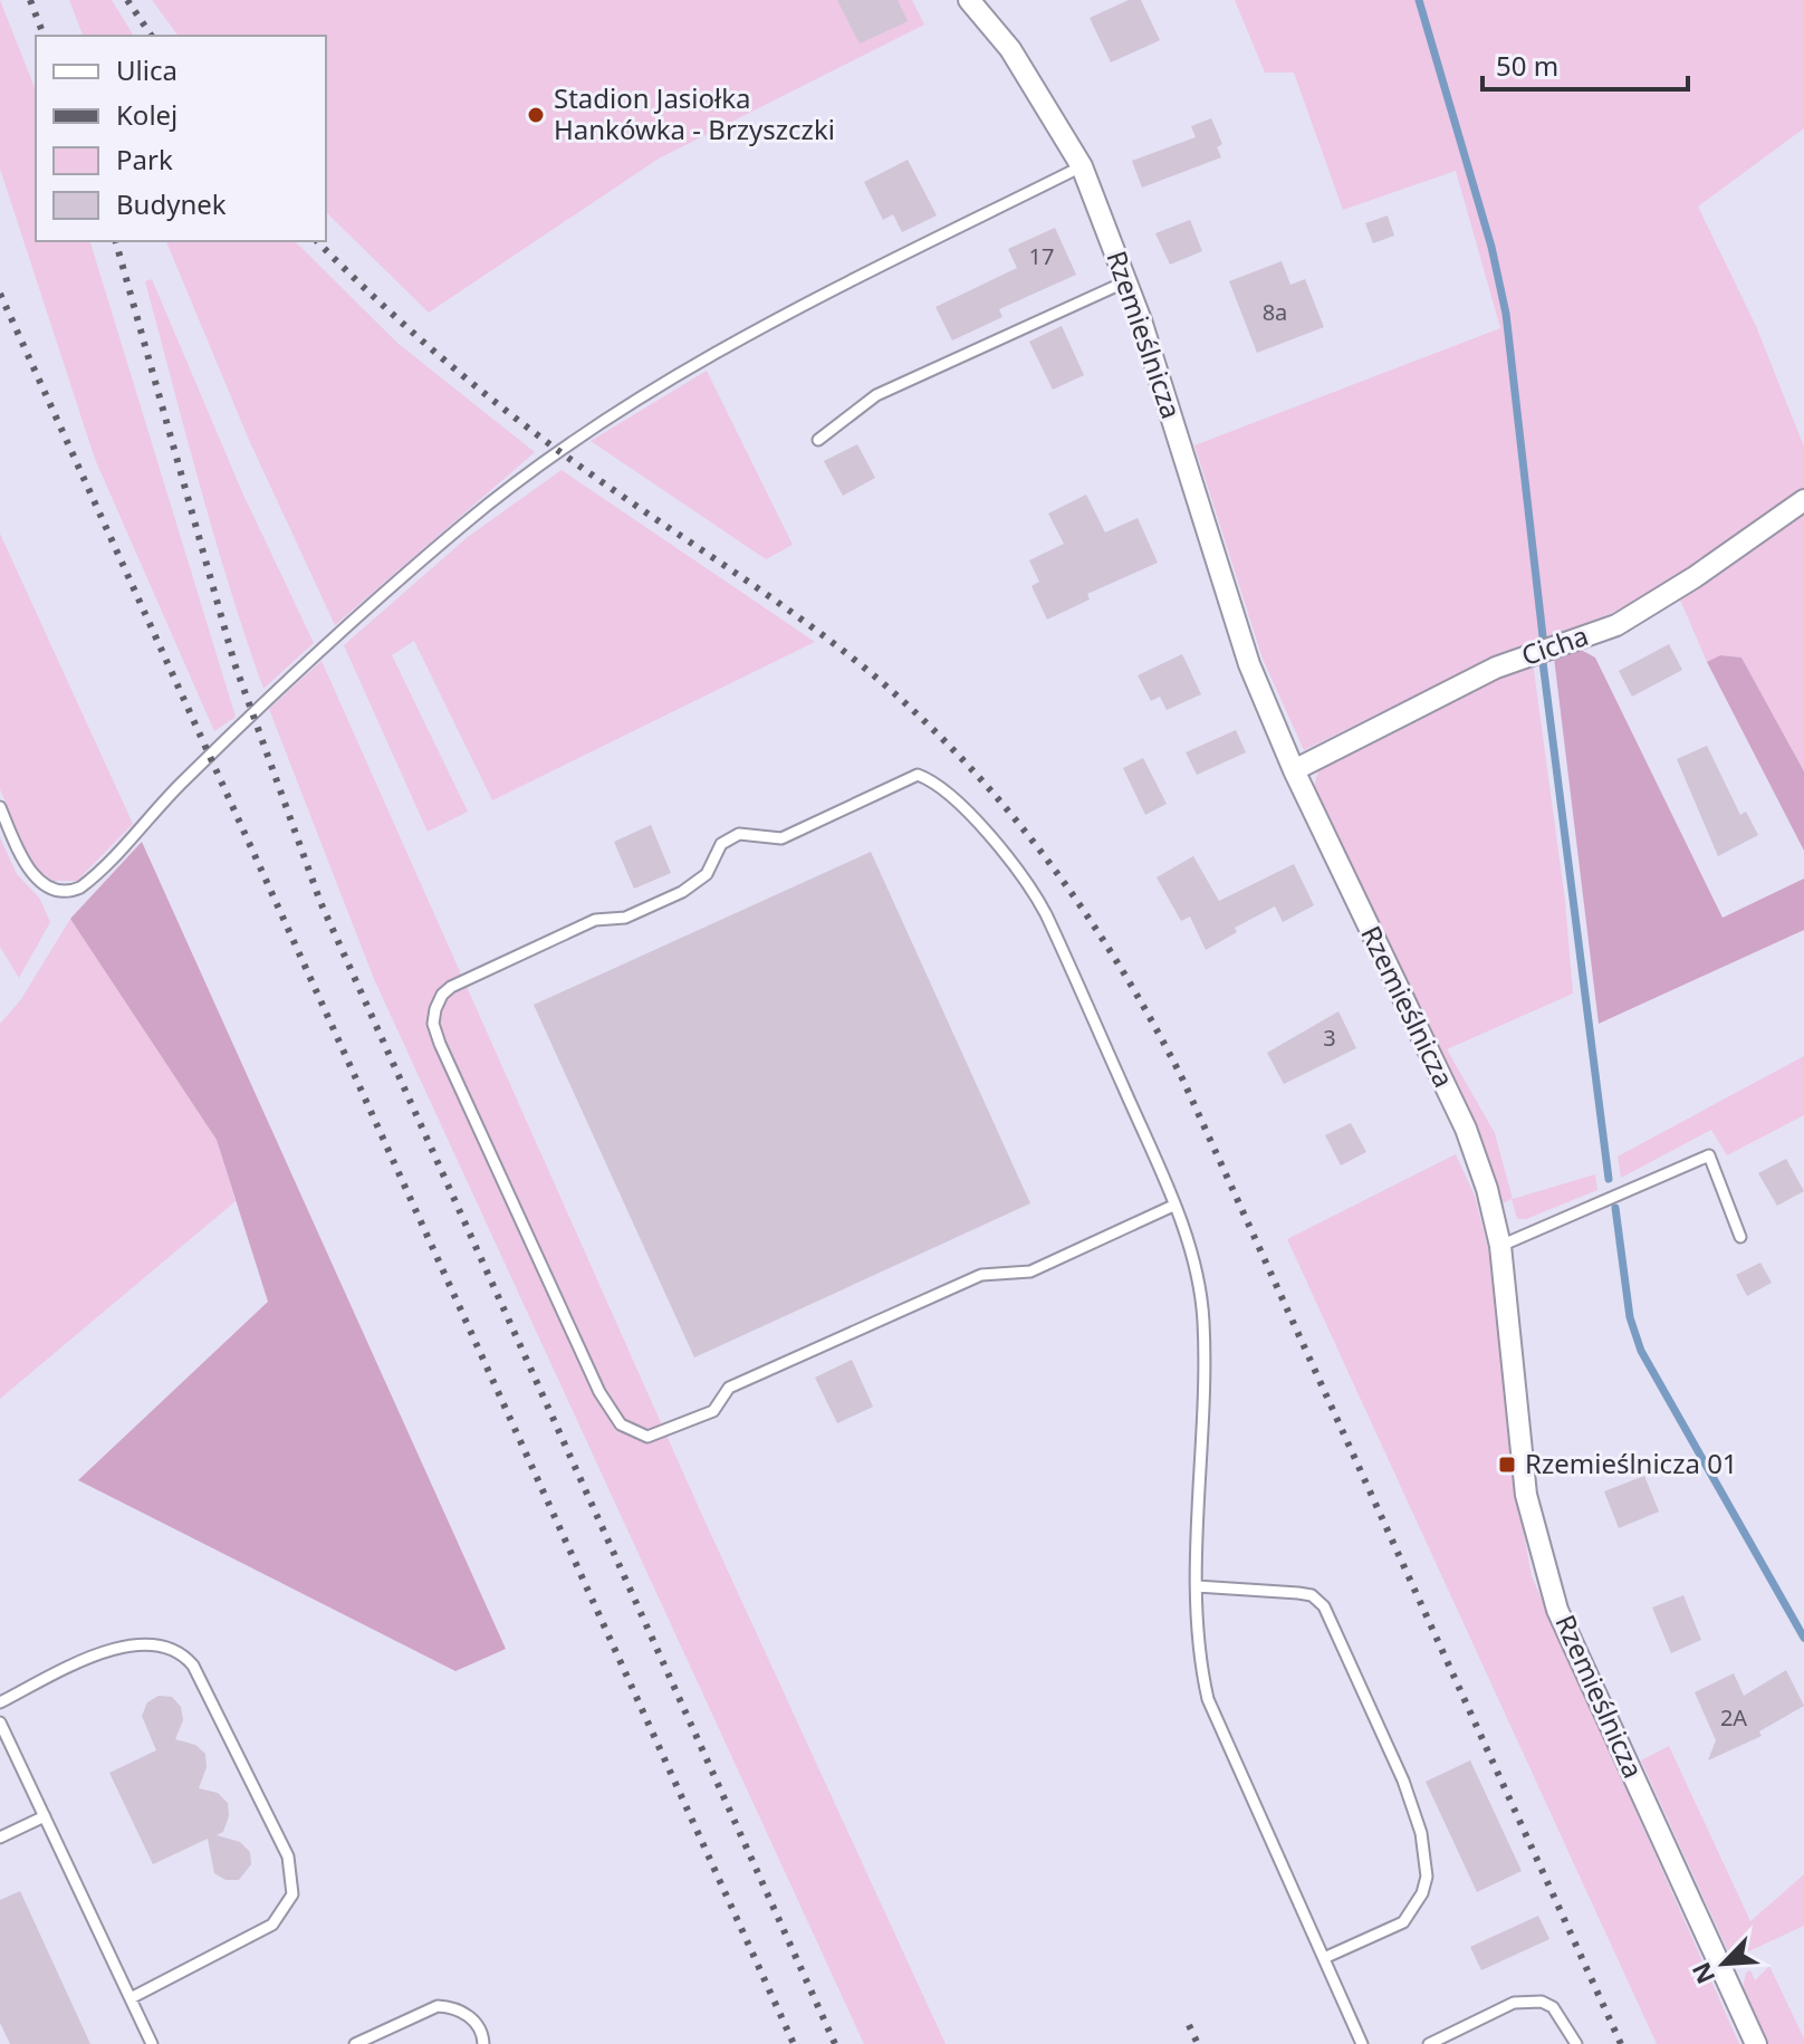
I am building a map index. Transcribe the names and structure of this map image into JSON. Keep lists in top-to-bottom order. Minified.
{"streets":{"street":["Rzemieślnicza","Cicha"]},"crossings":[["Rzemieślnicza","Cicha"]],"places":{"other":["Stadion Jasiołka Hankówka - Brzyszczki"],"transit":["Rzemieślnicza 01"]},"house_numbers":["17","8a","3","2A"],"legend":["Ulica","Kolej","Park","Budynek"],"scale_bar":"50 m","north":"bottom left"}
